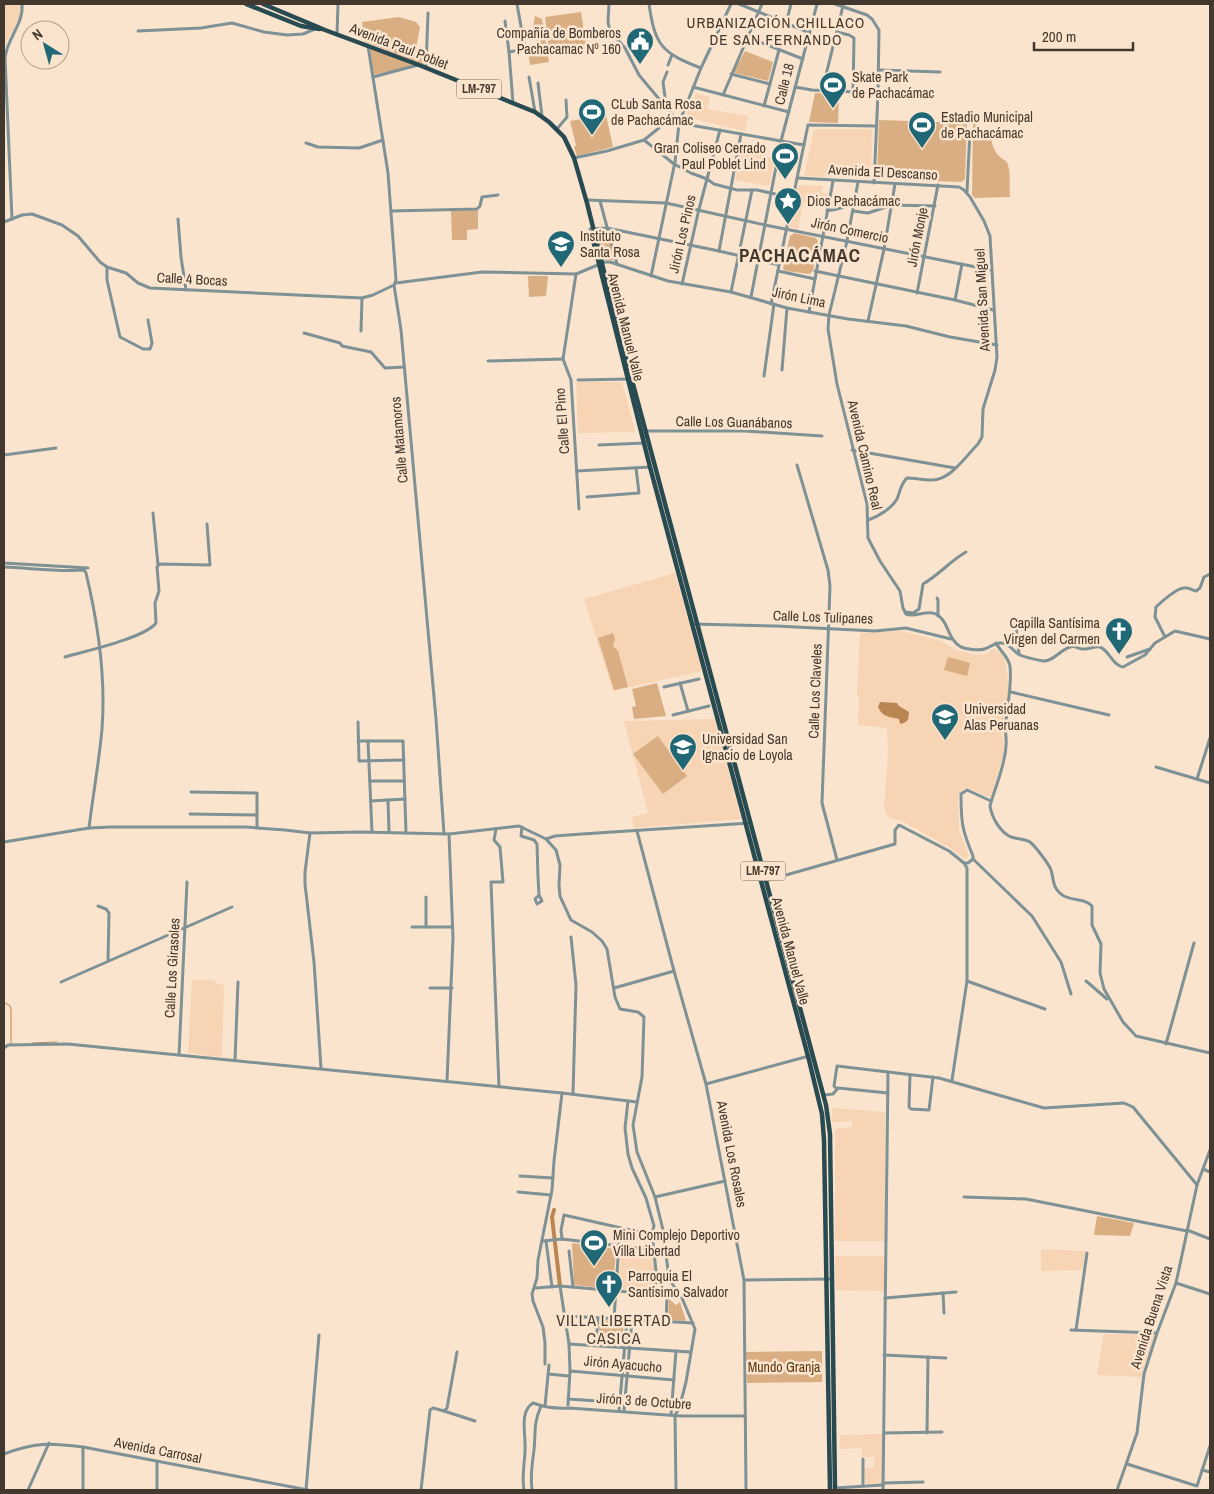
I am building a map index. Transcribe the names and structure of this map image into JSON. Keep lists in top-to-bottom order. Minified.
{"streets":{"main road":["Avenida Paul Poblet","LM-797","Avenida Manuel Valle"],"street":["Calle 18","Avenida El Descanso","Jirón Comercio","Jirón Los Pinos","Jirón Monje","Calle 4 Bocas","Jirón Lima","Avenida San Miguel","Calle El Pino","Calle Los Guanábanos","Calle Matamoros","Avenida Camino Real","Calle Los Tulipanes","Calle Los Claveles","Calle Los Girasoles","Avenida Los Rosales","Avenida Buena Vista","Jirón Ayacucho","Jirón 3 de Octubre","Avenida Carrosal"]},"crossings":[["Avenida Paul Poblet","Jirón Comercio"],["Avenida Paul Poblet","Avenida Manuel Valle"],["Avenida Paul Poblet","Calle Matamoros"],["Calle 18","Jirón Comercio"],["Calle 18","Jirón Lima"],["Avenida El Descanso","Jirón Monje"],["Avenida El Descanso","Avenida San Miguel"],["Avenida El Descanso","Avenida Camino Real"],["Jirón Comercio","Jirón Los Pinos"],["Jirón Comercio","Jirón Monje"],["Jirón Comercio","Avenida San Miguel"],["Jirón Comercio","Avenida Manuel Valle"],["Jirón Comercio","Avenida Camino Real"],["Jirón Los Pinos","Jirón Lima"],["Calle 4 Bocas","Jirón Lima"],["Calle 4 Bocas","Avenida Manuel Valle"],["Calle 4 Bocas","Calle Matamoros"],["Jirón Lima","Avenida San Miguel"],["Jirón Lima","Avenida Manuel Valle"],["Jirón Lima","Avenida Camino Real"],["Avenida San Miguel","Avenida Camino Real"],["Avenida Manuel Valle","Calle Los Guanábanos"],["Avenida Manuel Valle","Calle Los Tulipanes"],["Calle Los Tulipanes","Calle Los Claveles"],["Avenida Los Rosales","Jirón 3 de Octubre"]],"districts":["URBANIZACIÓN CHILLACO DE SAN FERNANDO","PACHACÁMAC","VILLA LIBERTAD CASICA"],"parks":["Mundo Granja"],"places":{"public building":["Compañía de Bomberos Pachacamac Nº 160"],"sports":["Skate Park de Pachacámac","CLub Santa Rosa de Pachacámac","Estadio Municipal de Pachacámac","Gran Coliseo Cerrado Paul Poblet Lind","Mini Complejo Deportivo Villa Libertad"],"place":["Dios Pachacámac"],"school or university":["Instituto Santa Rosa","Universidad Alas Peruanas","Universidad San Ignacio de Loyola"],"church":["Capilla Santísima Virgen del Carmen","Parroquia El Santísimo Salvador"]},"scale_bar":"200 m","north":"top left"}
